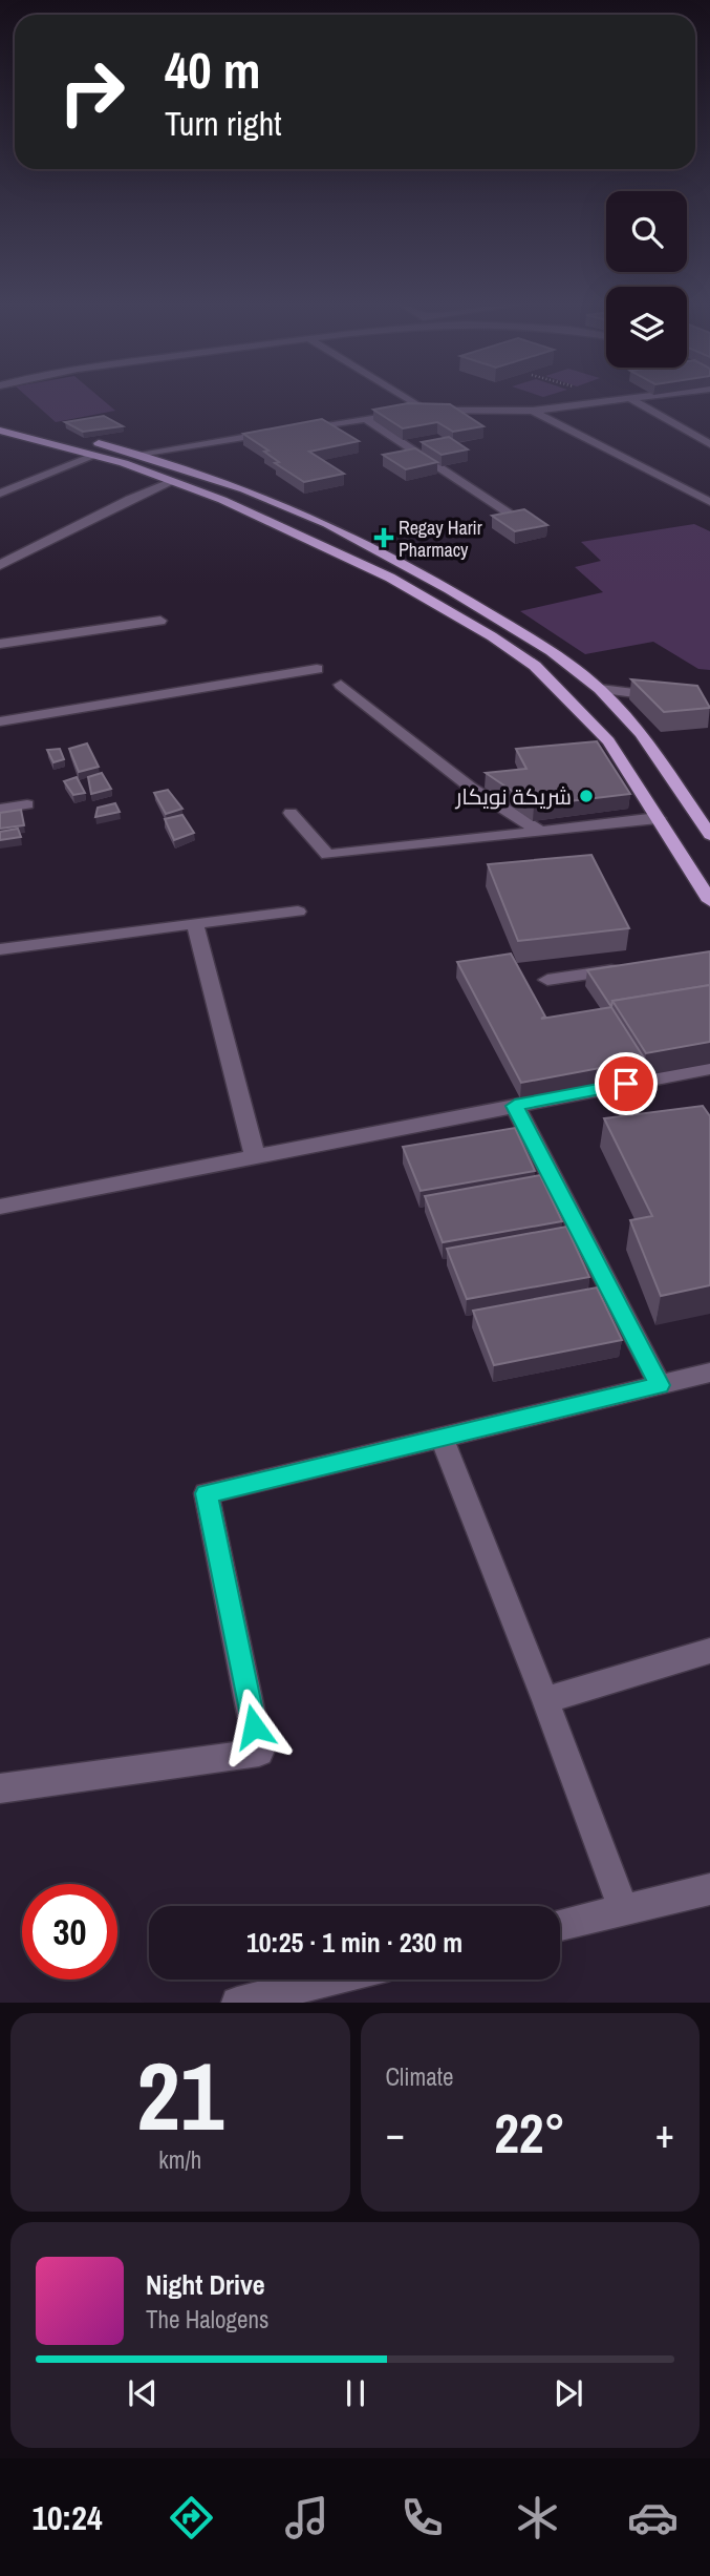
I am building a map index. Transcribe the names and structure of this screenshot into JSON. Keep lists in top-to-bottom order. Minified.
{"places":{"health":["Regay Harir Pharmacy"],"other":["شريكة نويكار"]},"page":{"turn":["40 m","Turn right"],"limit":"30","trip":"10:25 · 1 min · 230 m","tile":[["21","km/h"],"Climate"],"heat":["−","22°","+"],"song":["Night Drive","The Halogens"],"tabs":"10:24"}}
